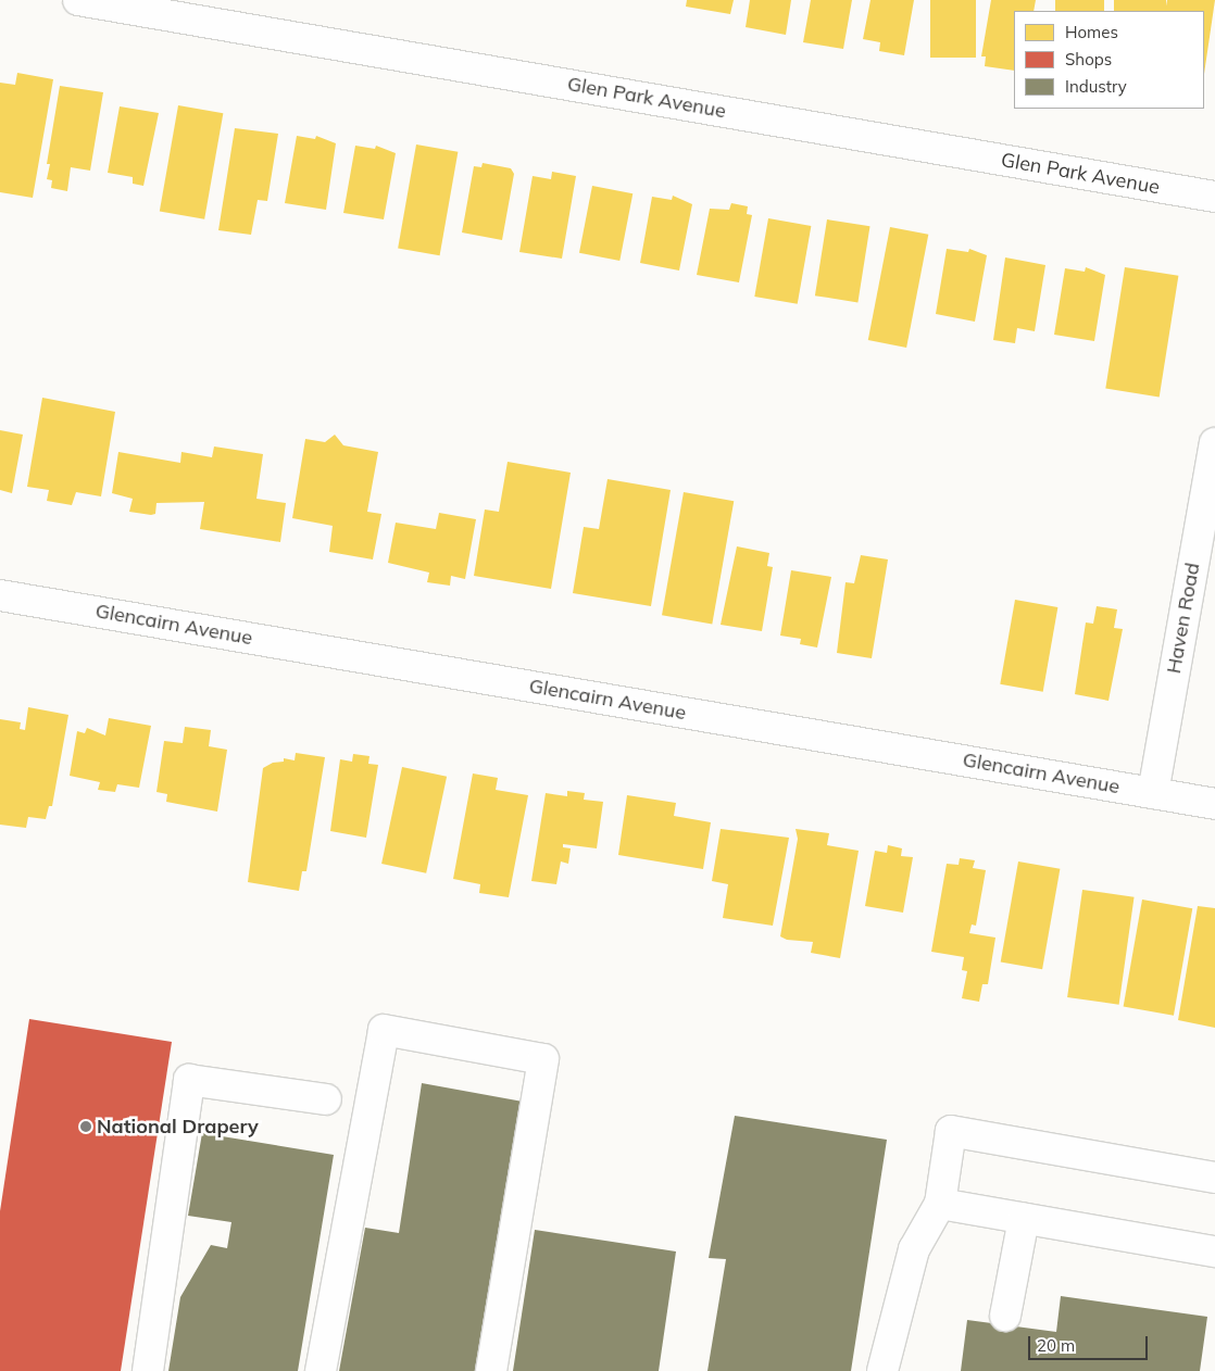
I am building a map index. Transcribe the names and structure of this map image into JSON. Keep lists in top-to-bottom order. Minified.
{"streets":{"street":["Glen Park Avenue","Haven Road","Glencairn Avenue"]},"crossings":[["Haven Road","Glencairn Avenue"]],"places":["National Drapery"],"legend":["Homes","Shops","Industry"],"scale_bar":"20 m"}
